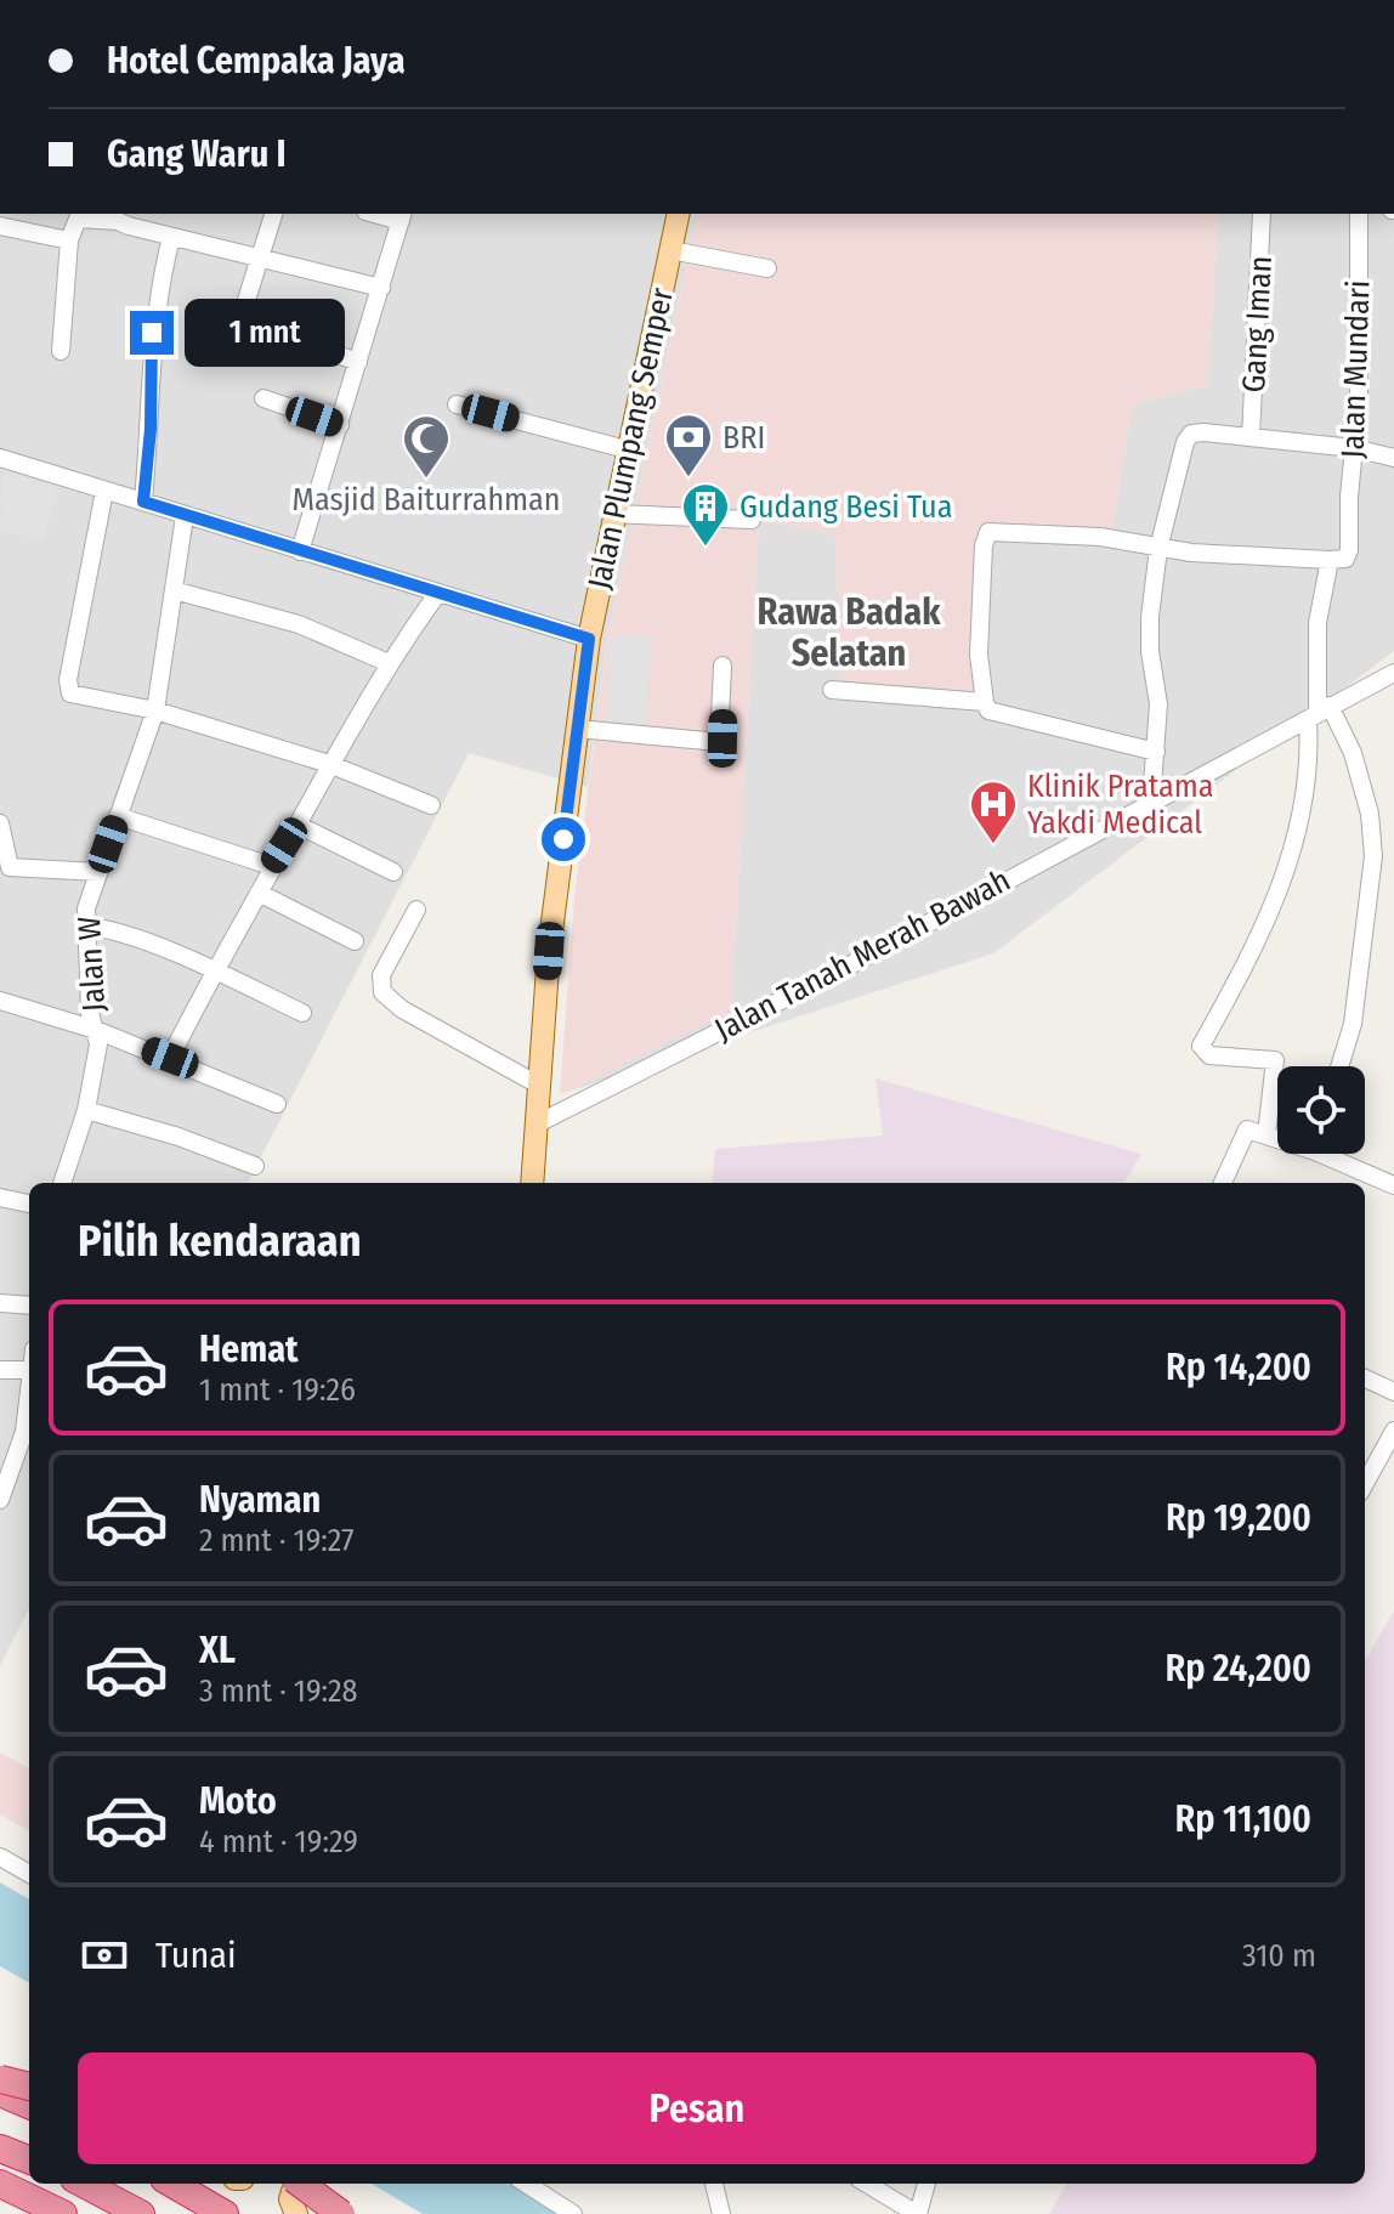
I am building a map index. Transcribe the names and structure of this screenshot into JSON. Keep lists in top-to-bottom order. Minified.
{"streets":{"main road":["Jalan Plumpang Semper"],"street":["Gang Iman","Jalan Mundari","Jalan Tanah Merah Bawah","Jalan W"]},"crossings":[["Jalan Plumpang Semper","Jalan Tanah Merah Bawah"]],"districts":["Rawa Badak Selatan"],"places":{"bank":["BRI"],"mosque":["Masjid Baiturrahman"],"building":["Gudang Besi Tua"],"hospital":["Klinik Pratama Yakdi Medical"]},"page":{"banner":["Hotel Cempaka Jaya","Gang Waru I"],"bubble":"1 mnt","heading":"Pilih kendaraan","list":[{"name":"Hemat","note":"1 mnt · 19:26","value":"Rp 14,200"},{"name":"Nyaman","note":"2 mnt · 19:27","value":"Rp 19,200"},{"name":"XL","note":"3 mnt · 19:28","value":"Rp 24,200"},{"name":"Moto","note":"4 mnt · 19:29","value":"Rp 11,100"}],"pay":["Tunai","310 m"],"buttons":"Pesan"}}
